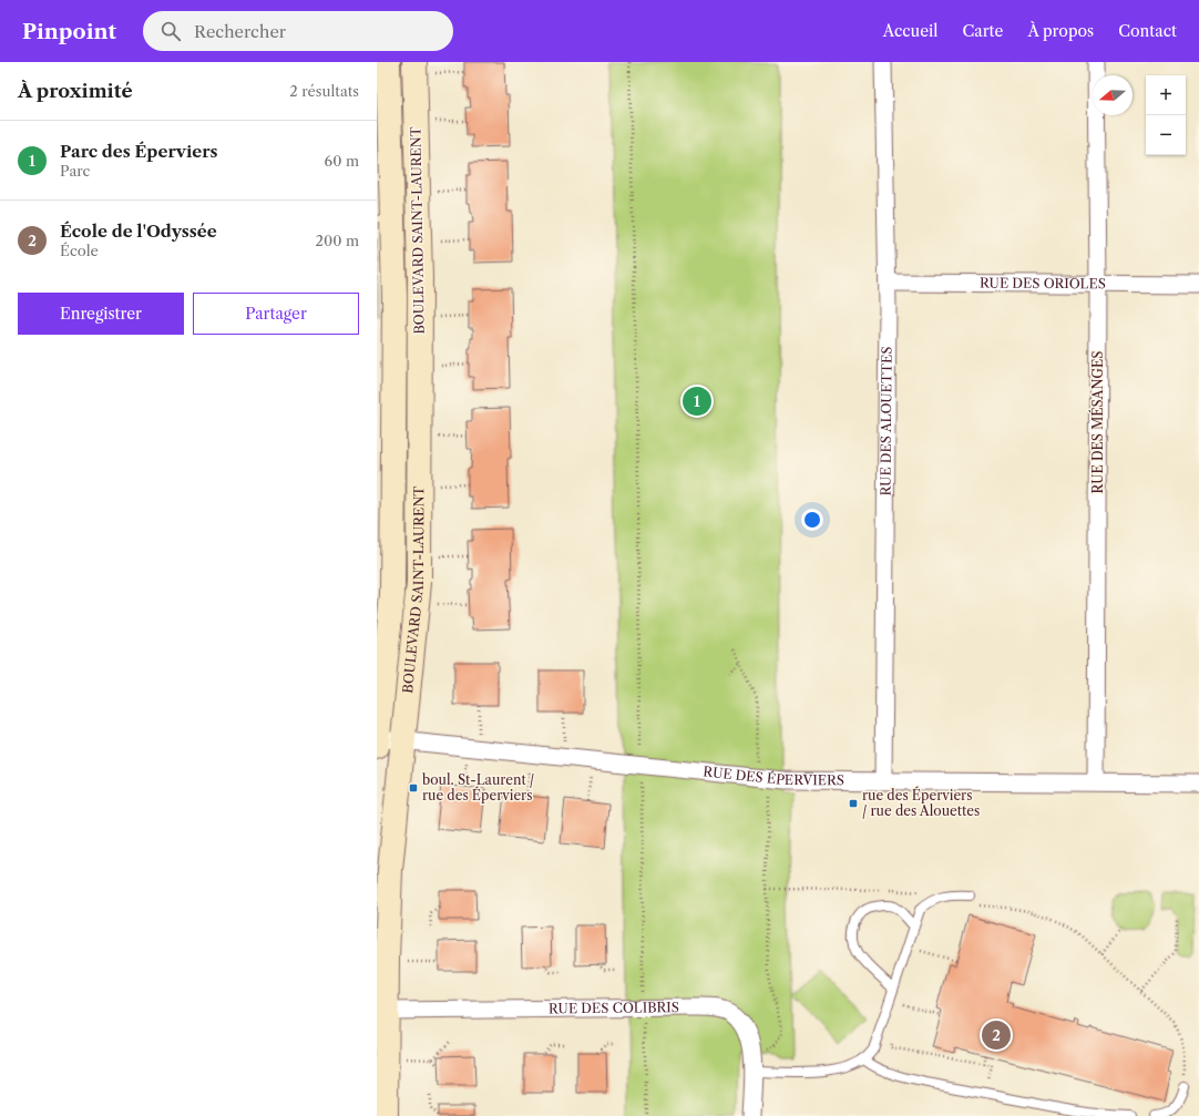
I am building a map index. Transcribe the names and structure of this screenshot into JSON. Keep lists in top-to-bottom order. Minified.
{"streets":{"street":["BOULEVARD SAINT-LAURENT","RUE DES ORIOLES","RUE DES ALOUETTES","RUE DES MÉSANGES","RUE DES ÉPERVIERS","RUE DES COLIBRIS"]},"crossings":[["BOULEVARD SAINT-LAURENT","RUE DES ÉPERVIERS"],["BOULEVARD SAINT-LAURENT","RUE DES COLIBRIS"],["RUE DES ORIOLES","RUE DES ALOUETTES"],["RUE DES ORIOLES","RUE DES MÉSANGES"],["RUE DES ALOUETTES","RUE DES ÉPERVIERS"],["RUE DES MÉSANGES","RUE DES ÉPERVIERS"]],"places":{"transit":["boul. St-Laurent / rue des Éperviers","rue des Éperviers / rue des Alouettes"]},"north":"left","page":{"header":"Pinpoint","search":"Rechercher","nav":["Accueil","Carte","À propos","Contact"],"heading":["À proximité","2 résultats"],"map_buttons":["+","−"],"list":[{"mark":"1","name":"Parc des Éperviers","note":"Parc","value":"60 m"},{"mark":"2","name":"École de l'Odyssée","note":"École","value":"200 m"}],"buttons":["Enregistrer","Partager"],"pins":["1","2"]}}
